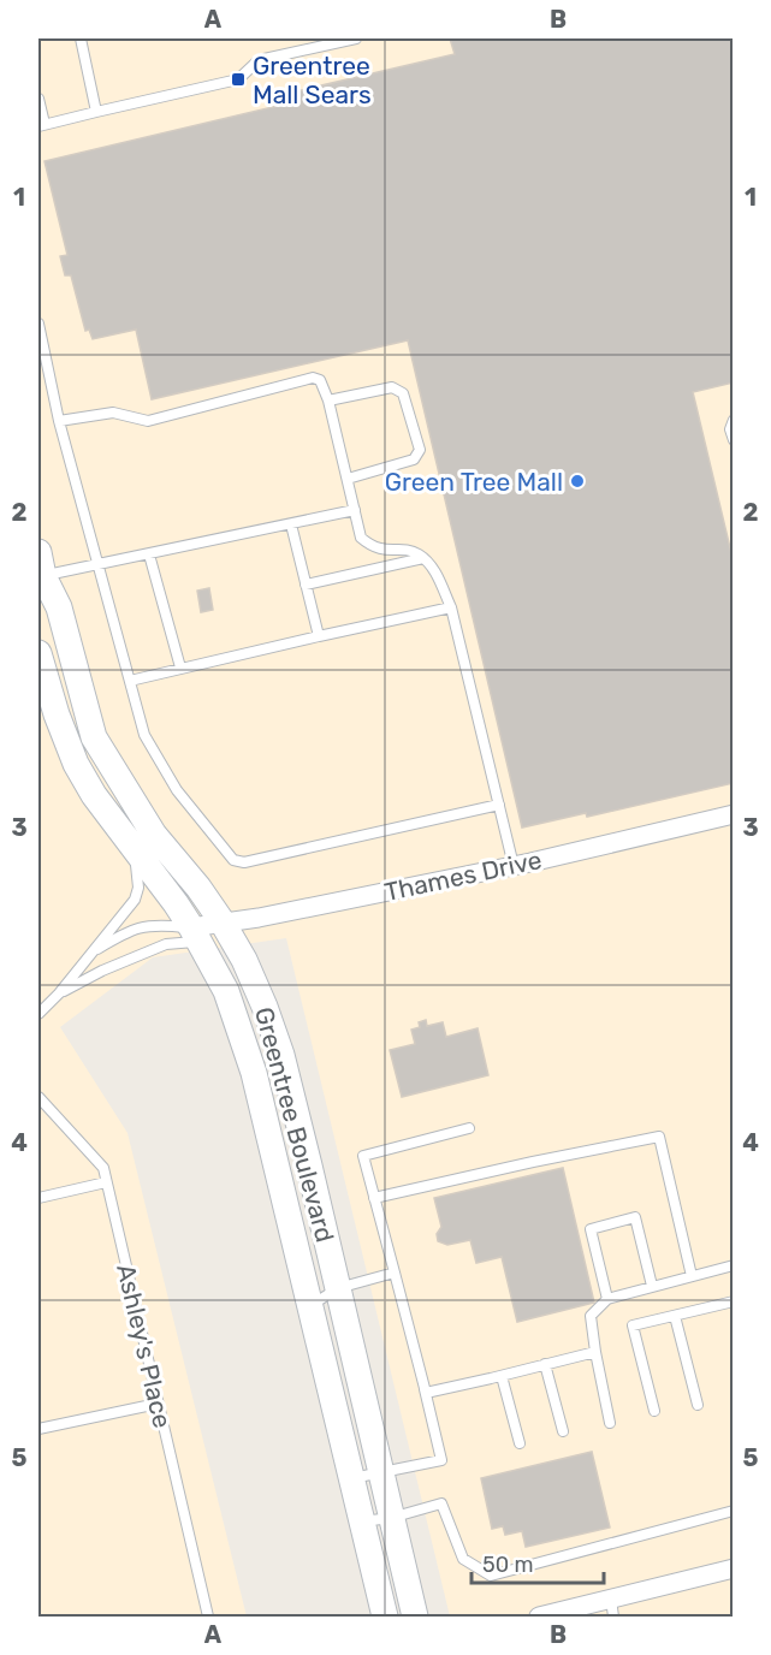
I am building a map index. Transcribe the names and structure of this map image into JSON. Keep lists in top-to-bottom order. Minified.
{"streets":{"main road":["Greentree Boulevard"],"street":["Thames Drive"],"lane":["Ashley's Place"]},"crossings":[["Thames Drive","Greentree Boulevard"]],"places":{"transit":["Greentree Mall Sears"],"other":["Green Tree Mall"]},"scale_bar":"50 m","grid":{"columns":["A","B"],"rows":["1","2","3","4","5"]}}
